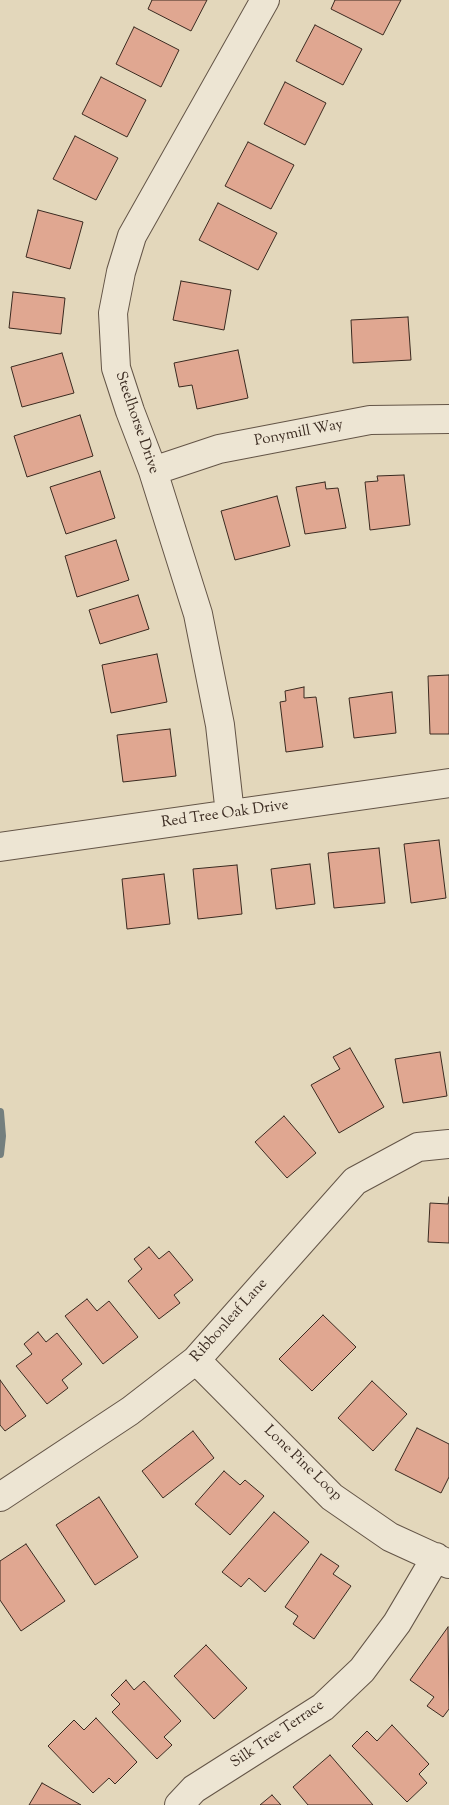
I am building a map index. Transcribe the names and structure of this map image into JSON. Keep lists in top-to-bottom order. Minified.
{"streets":{"street":["Steelhorse Drive","Ponymill Way","Red Tree Oak Drive","Ribbonleaf Lane","Lone Pine Loop","Silk Tree Terrace"]},"crossings":[["Steelhorse Drive","Ponymill Way"],["Steelhorse Drive","Red Tree Oak Drive"],["Ribbonleaf Lane","Lone Pine Loop"],["Lone Pine Loop","Silk Tree Terrace"]]}
